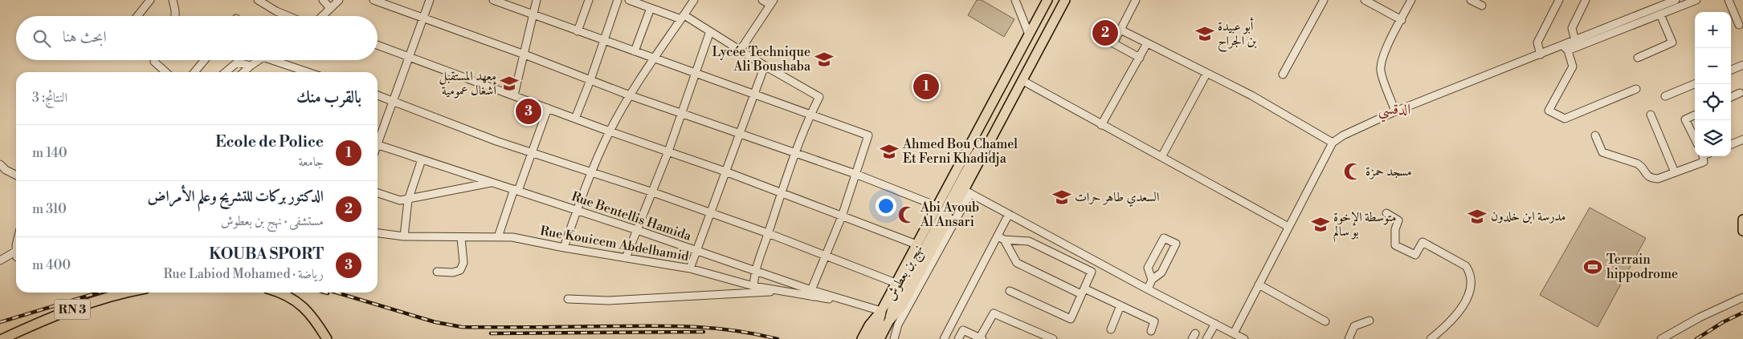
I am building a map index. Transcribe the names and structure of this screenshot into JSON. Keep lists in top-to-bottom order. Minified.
{"streets":{"main road":["نهج بن بعطوش","RN 3"],"street":["Rue Bentellis Hamida","Rue Kouicem Abdelhamid"]},"crossings":[["Rue Bentellis Hamida","Rue Kouicem Abdelhamid"]],"districts":["الدقسي"],"places":{"school or university":["أبو عبيدة بن الجراح","Lycée Technique Ali Boushaba","معهد المستقبل أشغال عمومية","Ahmed Bou Chamel Et Ferni Khadidja","السعدي طاهر حرات","مدرسة ابن خلدون","متوسطة الإخوة بو سالم"],"mosque":["مسجد حمزة","Abi Ayoub Al Ansari"],"sports":["Terrain hippodrome"]},"page":{"map_buttons":["+","−"],"search":"ابحث هنا","pins":["2","1","3"],"heading":["بالقرب منك","النتائج: 3"],"list":[{"mark":"1","name":"Ecole de Police","note":"جامعة","value":"140 m"},{"mark":"2","name":"الدكتور بركات للتشريح وعلم الأمراض","note":"مستشفى · نهج بن بعطوش","value":"310 m"},{"mark":"3","name":"KOUBA SPORT","note":"رياضة · Rue Labiod Mohamed","value":"400 m"}]}}
